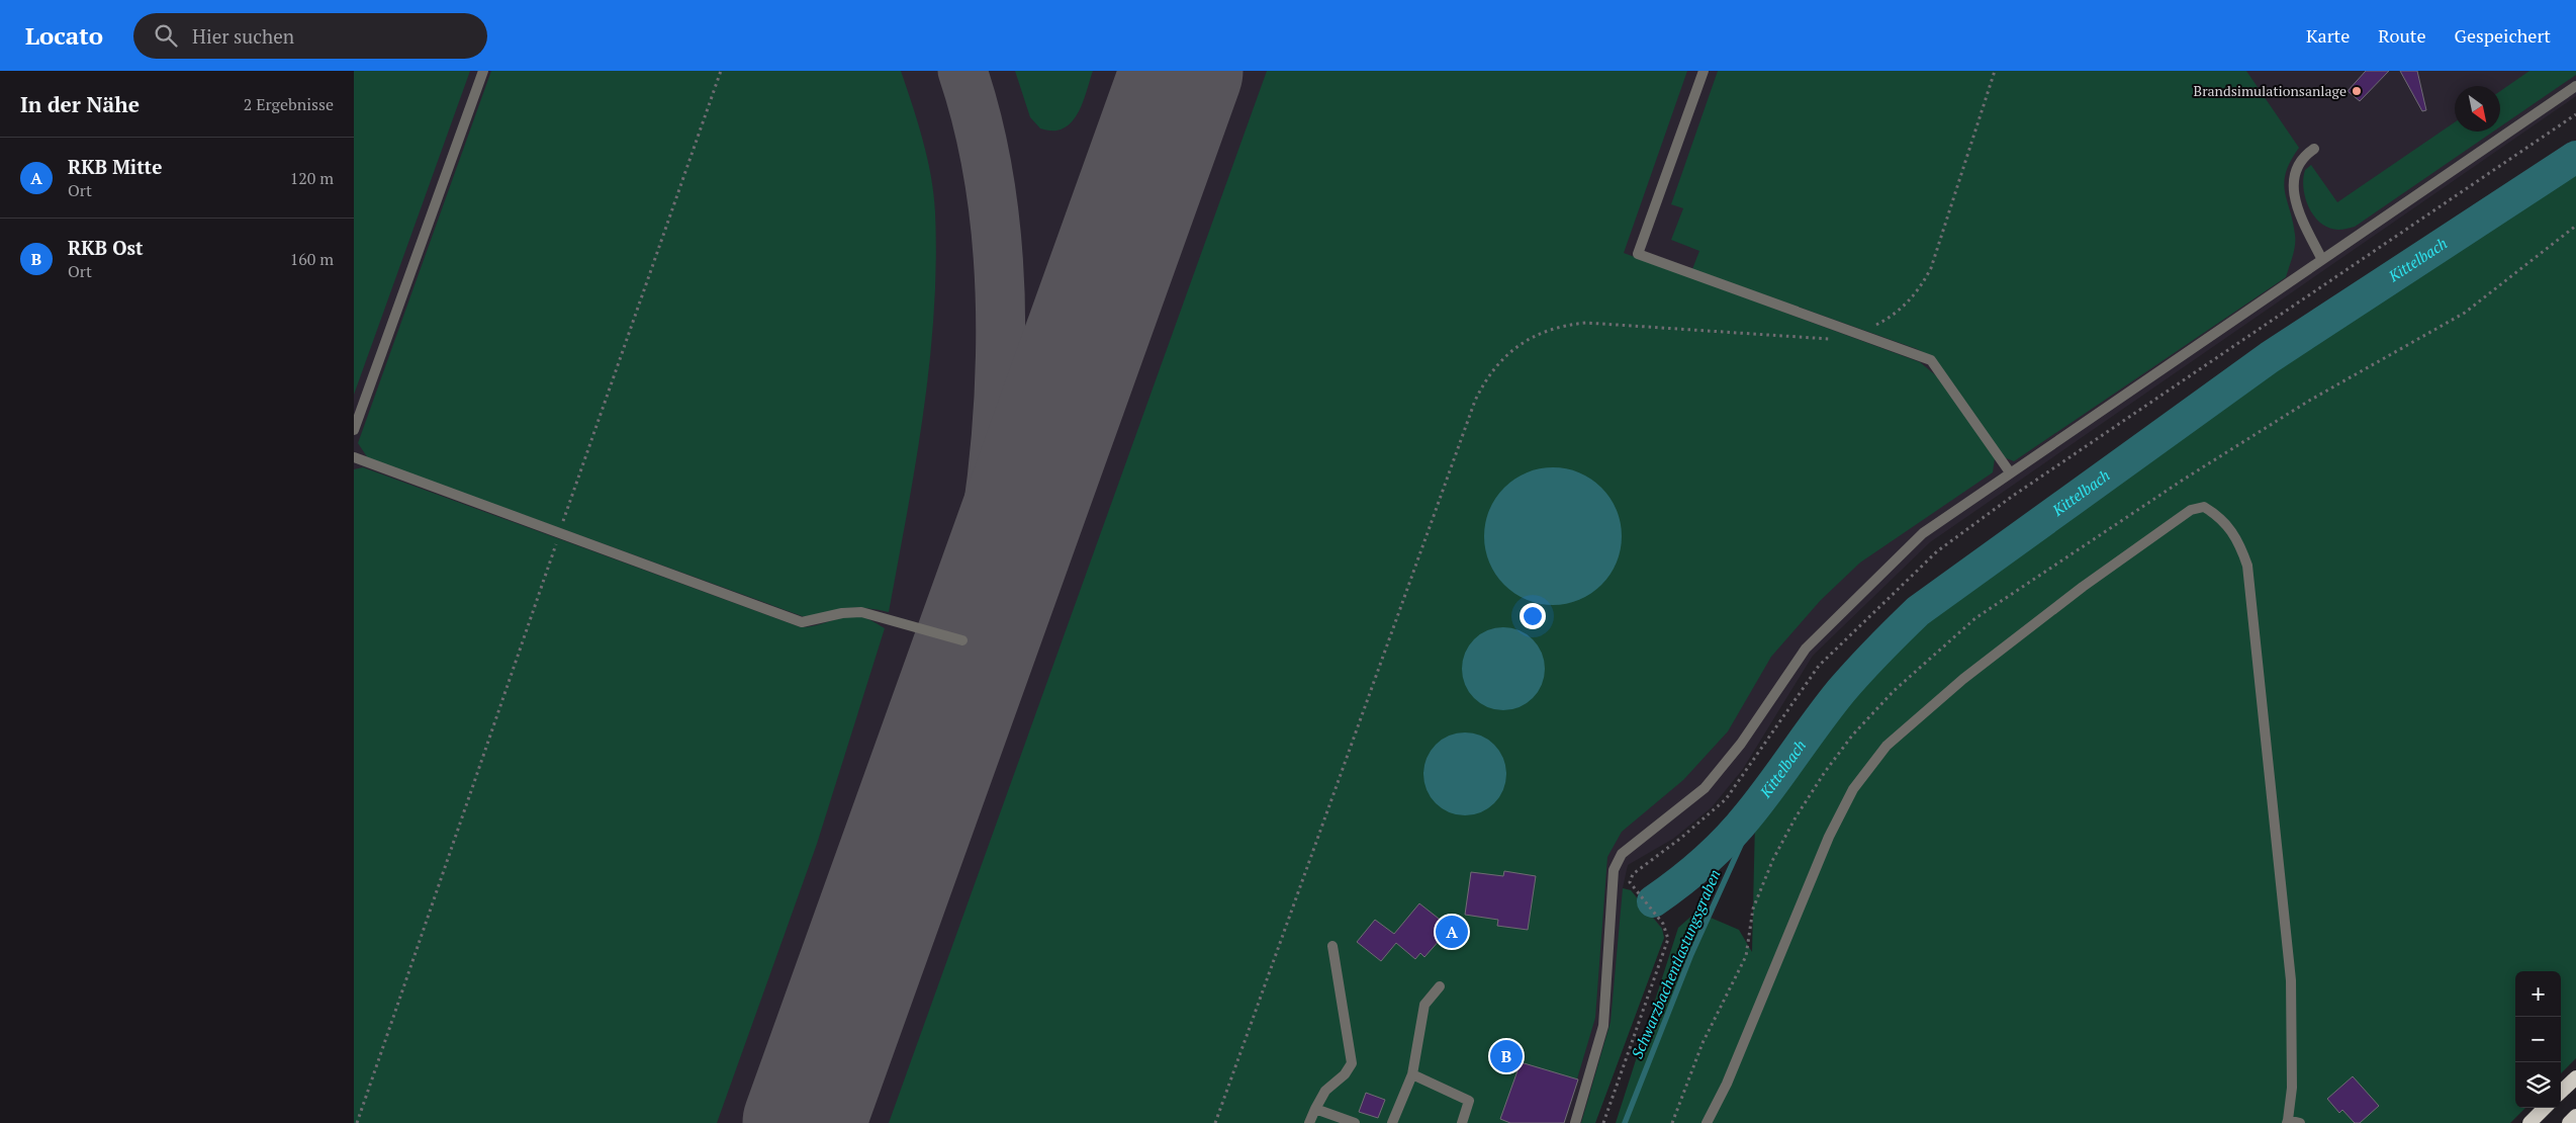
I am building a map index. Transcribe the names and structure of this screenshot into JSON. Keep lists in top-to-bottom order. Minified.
{"water":["Kittelbach","Schwarzbachentlastungsgraben"],"places":["Brandsimulationsanlage"],"north":"bottom right","page":{"header":"Locato","search":"Hier suchen","nav":["Karte","Route","Gespeichert"],"heading":["In der Nähe","2 Ergebnisse"],"list":[{"mark":"A","name":"RKB Mitte","note":"Ort","value":"120 m"},{"mark":"B","name":"RKB Ost","note":"Ort","value":"160 m"}],"pins":["A","B"],"map_buttons":["+","−"]}}
